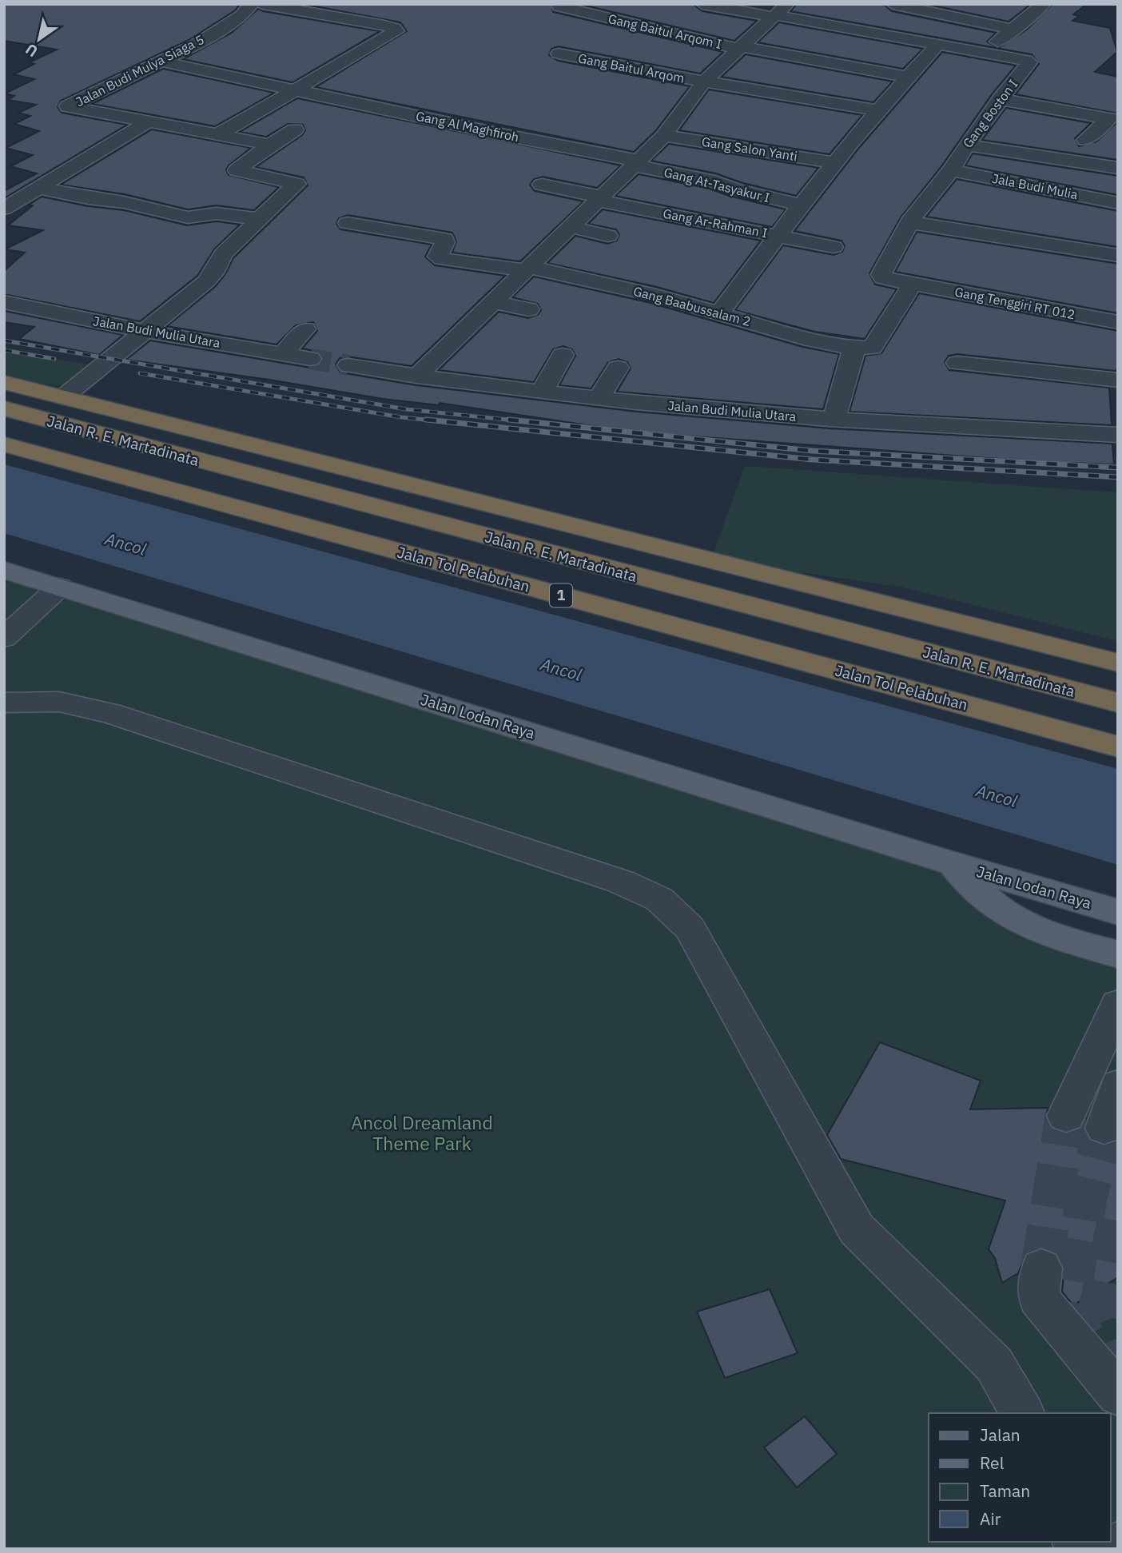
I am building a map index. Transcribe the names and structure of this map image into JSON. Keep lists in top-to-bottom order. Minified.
{"streets":{"highway":["Jalan R. E. Martadinata","Jalan Tol Pelabuhan","1"],"main road":["Jalan Lodan Raya"],"street":["Gang Baitul Arqom I","Gang Baitul Arqom","Jalan Budi Mulya Siaga 5","Gang Boston I","Gang Al Maghfiroh","Gang Salon Yanti","Gang At-Tasyakur I","Jala Budi Mulia","Gang Ar-Rahman I","Gang Tenggiri RT 012","Gang Baabussalam 2","Jalan Budi Mulia Utara"]},"crossings":[["Jalan Budi Mulya Siaga 5","Gang Al Maghfiroh"],["Gang Boston I","Jala Budi Mulia"],["Gang Boston I","Gang Tenggiri RT 012"],["Gang Al Maghfiroh","Gang At-Tasyakur I"],["Jalan R. E. Martadinata","1"]],"water":["Ancol"],"parks":["Ancol Dreamland Theme Park"],"legend":["Jalan","Rel","Taman","Air"],"north":"bottom left"}
